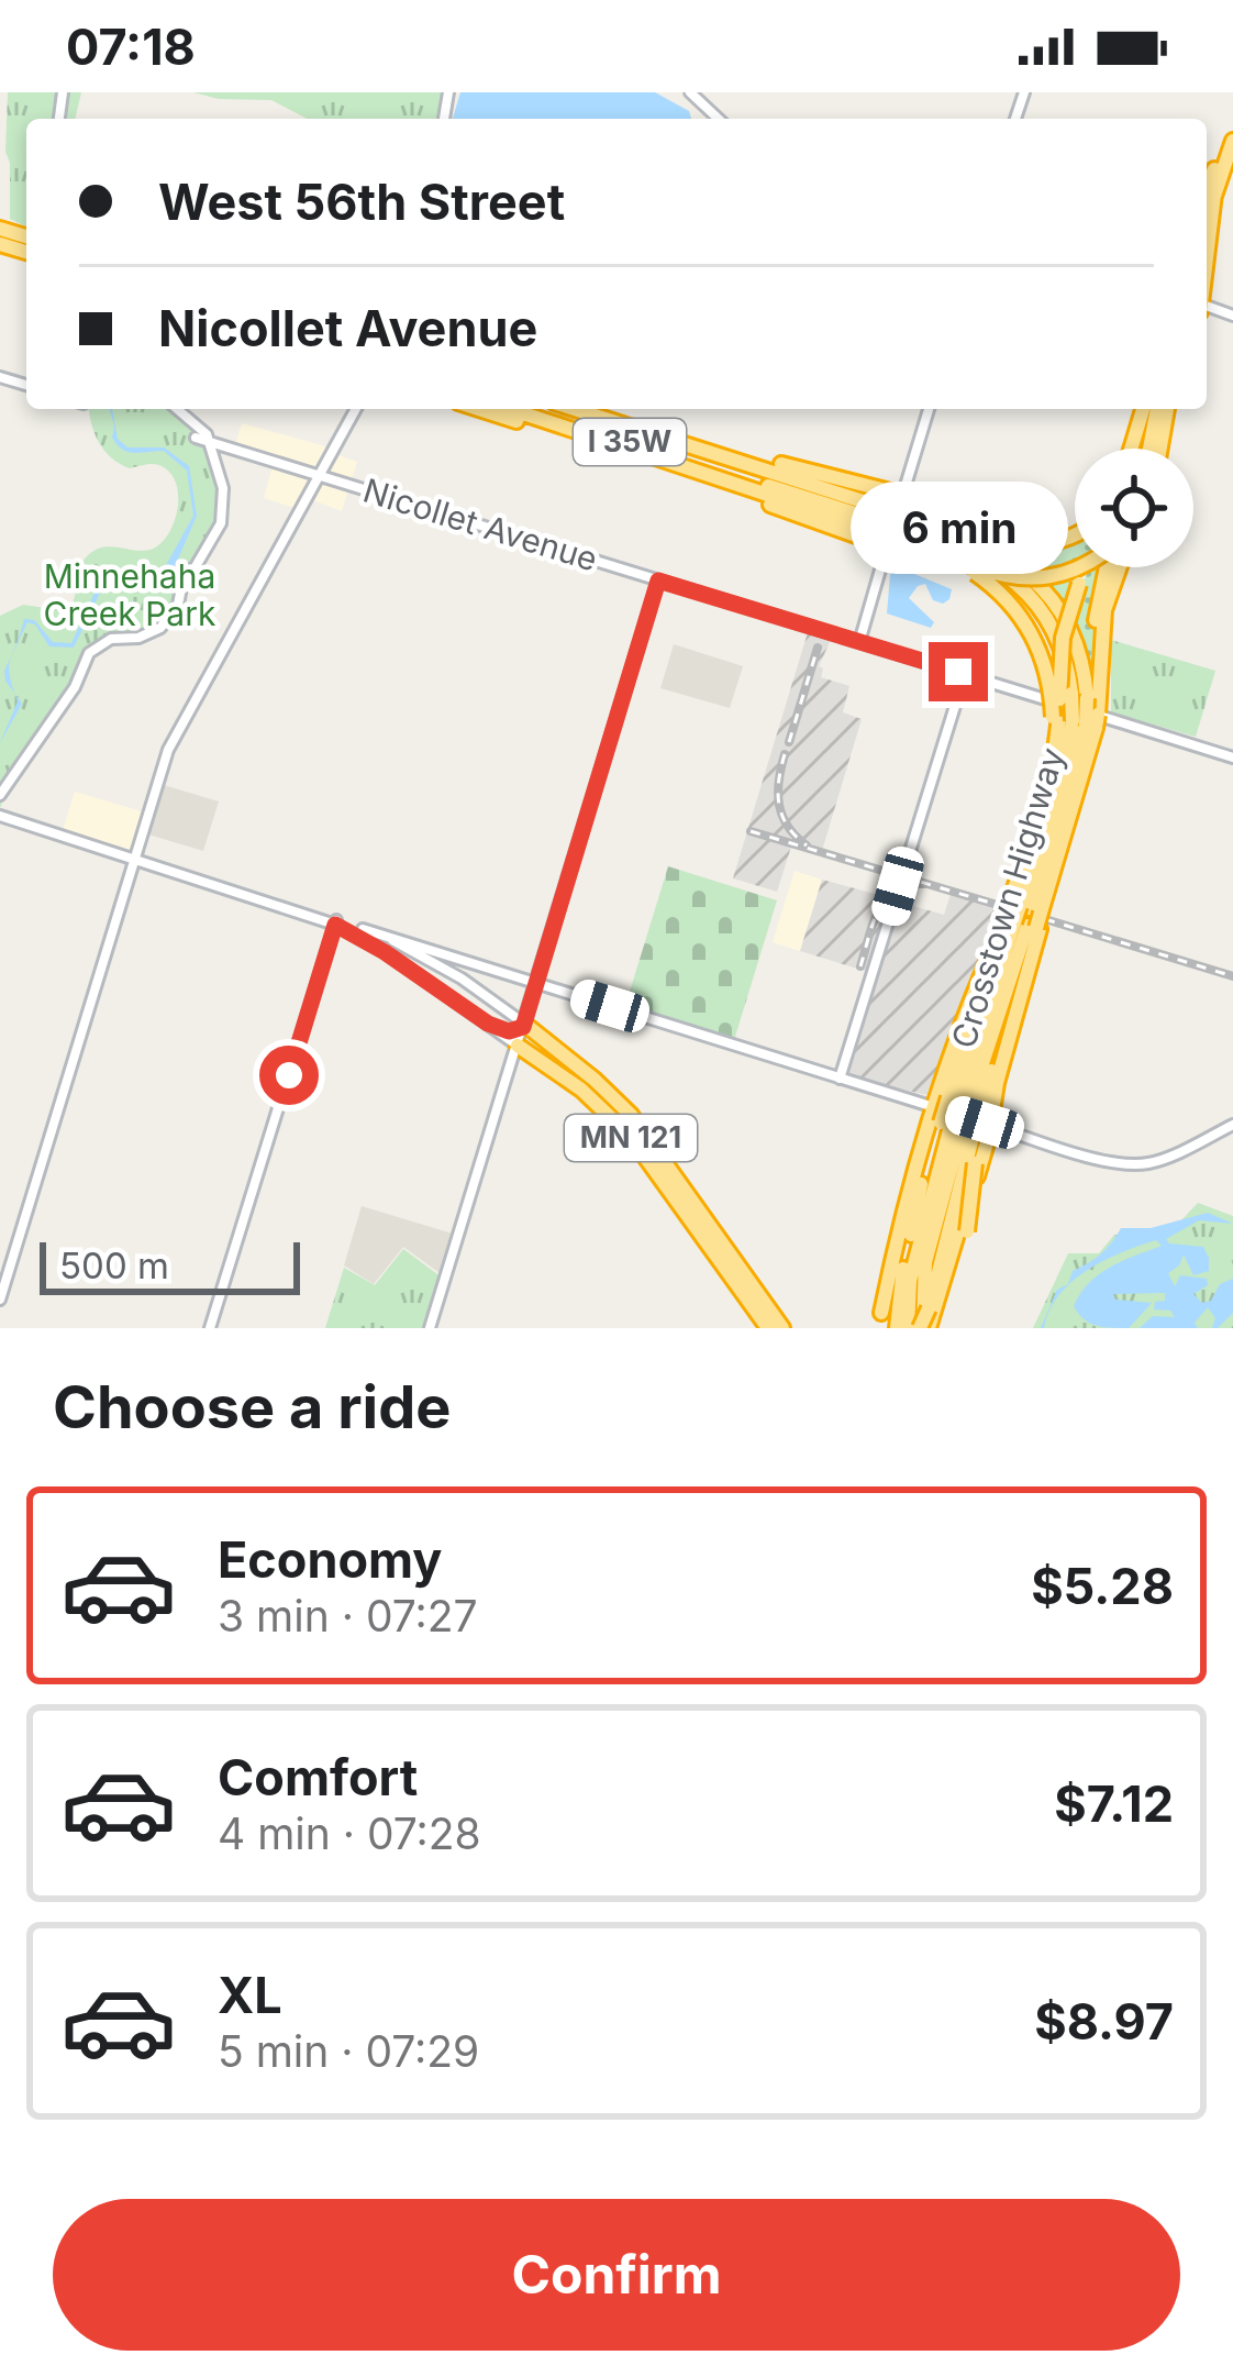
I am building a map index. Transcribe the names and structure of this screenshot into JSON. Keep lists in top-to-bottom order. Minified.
{"streets":{"highway":["I 35W","Crosstown Highway","MN 121"],"street":["Nicollet Avenue"]},"crossings":[["I 35W","Nicollet Avenue"],["I 35W","Crosstown Highway"],["Nicollet Avenue","Crosstown Highway"]],"parks":["Minnehaha Creek Park"],"scale_bar":"500 m","page":{"status":"07:18","banner":["West 56th Street","Nicollet Avenue"],"bubble":"6 min","scale":"500 m","heading":"Choose a ride","list":[{"name":"Economy","note":"3 min · 07:27","value":"$5.28"},{"name":"Comfort","note":"4 min · 07:28","value":"$7.12"},{"name":"XL","note":"5 min · 07:29","value":"$8.97"}],"buttons":"Confirm"}}
